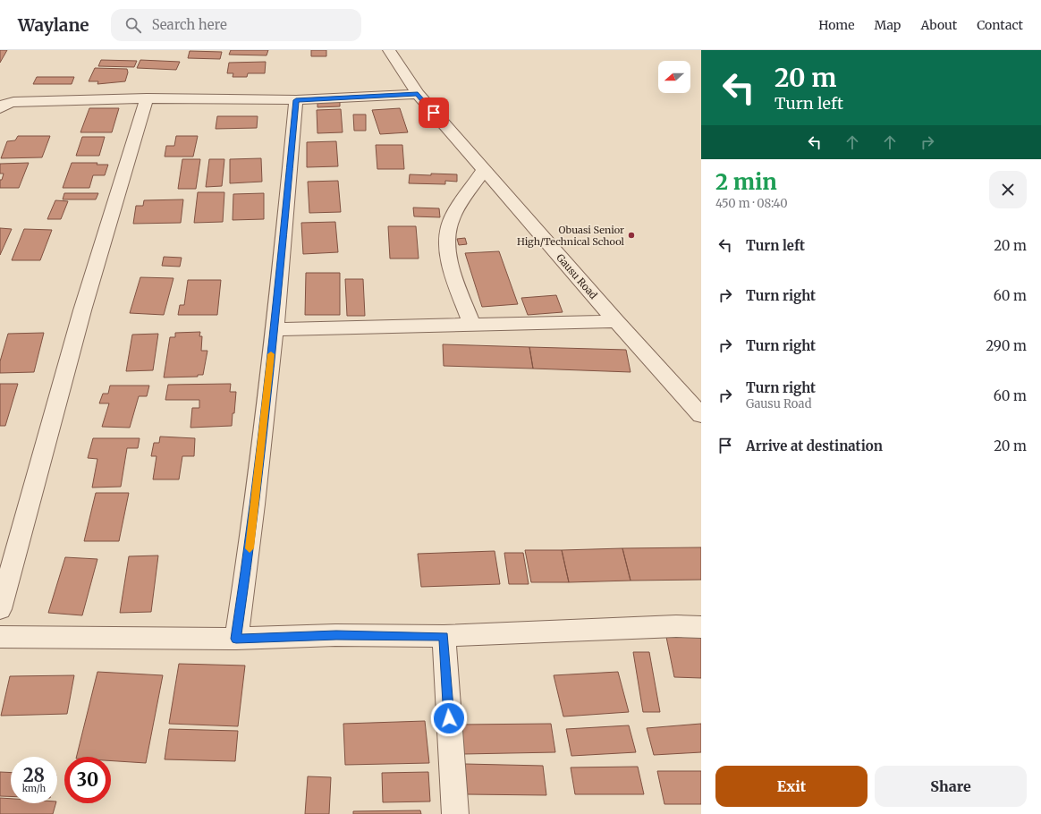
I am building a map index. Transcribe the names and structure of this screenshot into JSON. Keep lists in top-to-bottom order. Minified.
{"streets":{"street":["Gausu Road"]},"places":["Obuasi Senior High/Technical School"],"north":"left","page":{"header":"Waylane","search":"Search here","nav":["Home","Map","About","Contact"],"turn":["20 m","Turn left"],"heading":["2 min","450 m · 08:40"],"list":[{"name":"Turn left","value":"20 m"},{"name":"Turn right","value":"60 m"},{"name":"Turn right","value":"290 m"},{"name":"Turn right","note":"Gausu Road","value":"60 m"},{"name":"Arrive at destination","value":"20 m"}],"speed":"28 km/h","limit":"30","buttons":["Exit","Share"]}}
